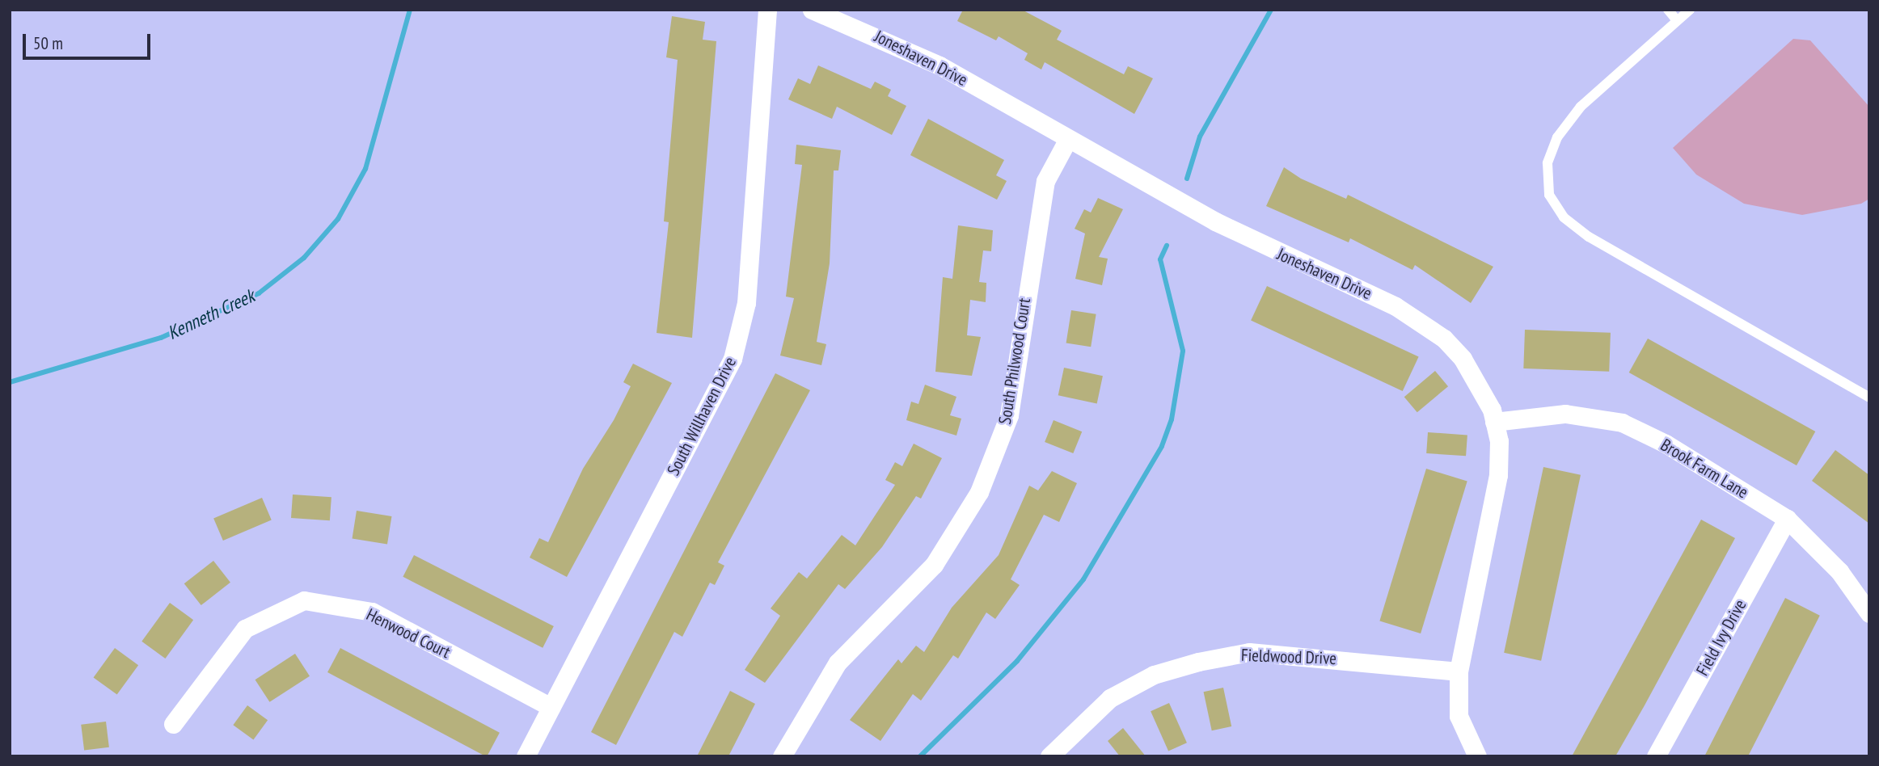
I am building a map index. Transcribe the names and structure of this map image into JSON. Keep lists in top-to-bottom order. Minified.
{"streets":{"street":["Joneshaven Drive","South Philwood Court","South Willhaven Drive","Brook Farm Lane","Henwood Court","Field Ivy Drive","Fieldwood Drive"]},"crossings":[["Joneshaven Drive","South Philwood Court"],["Joneshaven Drive","Brook Farm Lane"],["Joneshaven Drive","Fieldwood Drive"],["South Willhaven Drive","Henwood Court"],["Brook Farm Lane","Field Ivy Drive"]],"water":["Kenneth Creek"],"scale_bar":"50 m"}
